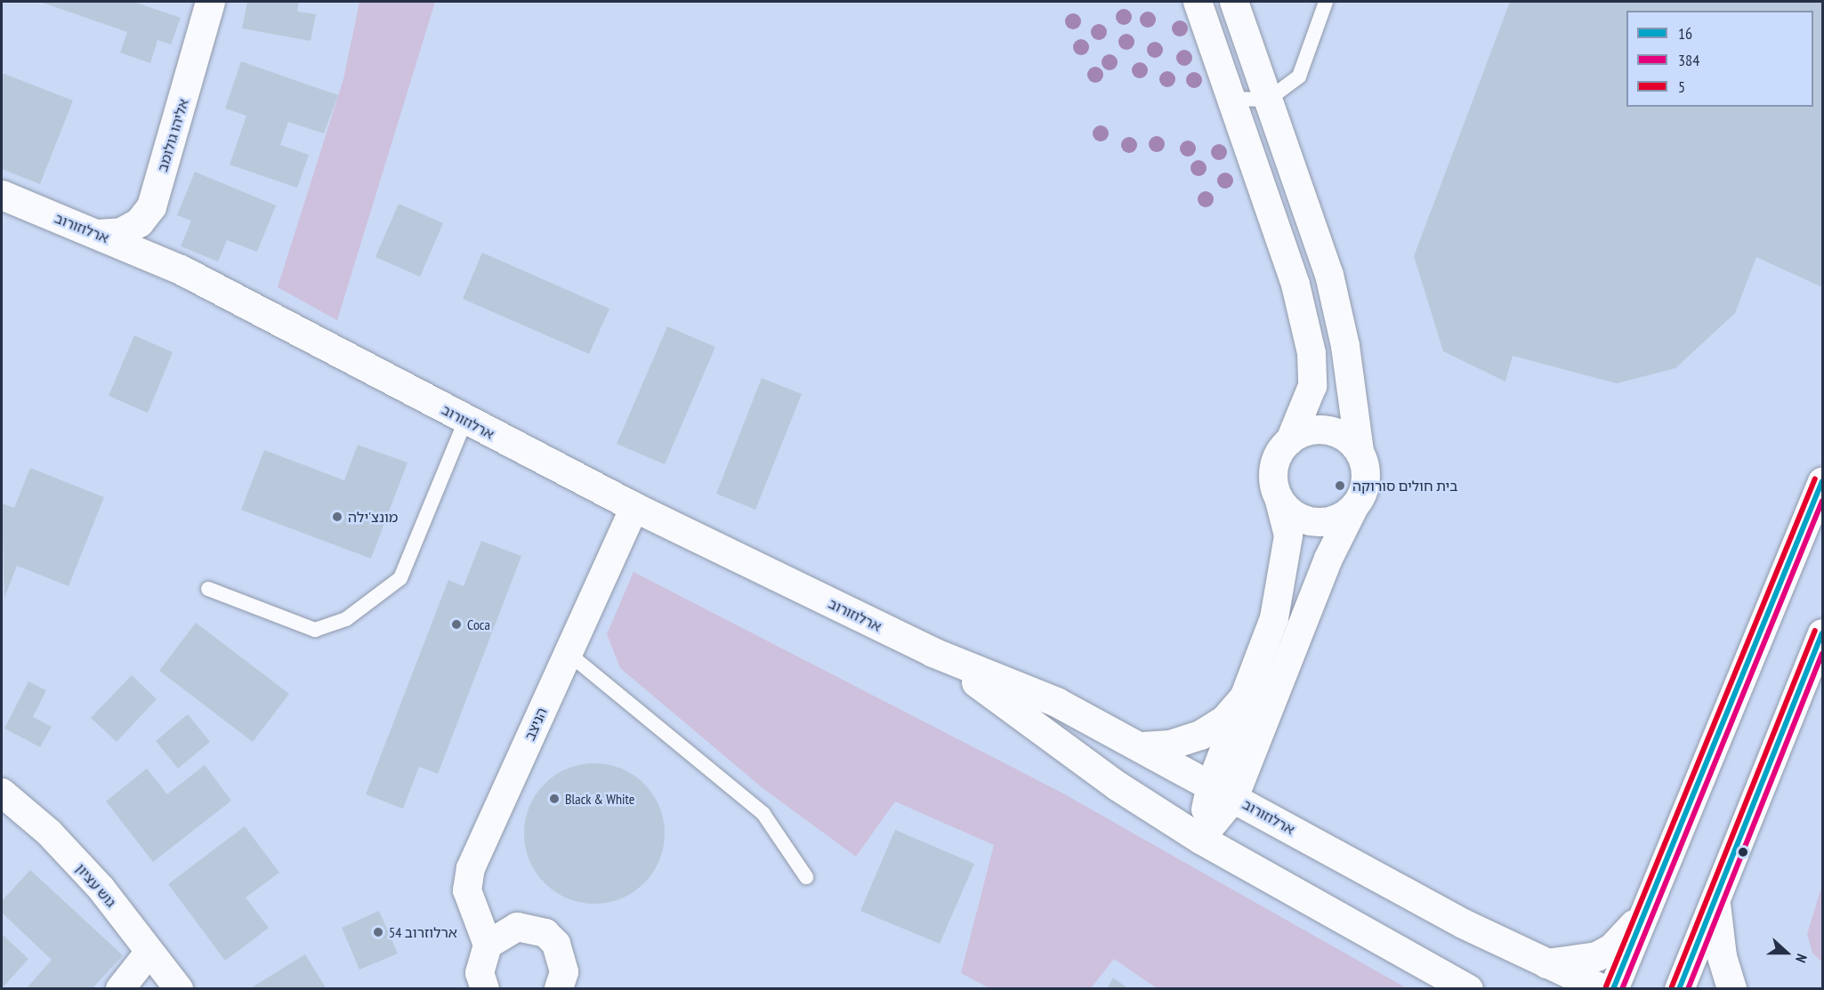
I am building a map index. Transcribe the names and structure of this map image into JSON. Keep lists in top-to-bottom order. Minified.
{"streets":{"street":["אליהו גולומב","ארלוזורוב","הניצב","גוש עציון"]},"crossings":[["אליהו גולומב","ארלוזורוב"],["ארלוזורוב","הניצב"]],"places":["בית חולים סורוקה","מונצ'ילה","Coca","Black & White","ארלוזרוב 54"],"lines":["transit line 5","transit line 16","transit line 384"],"legend":["16","384","5"],"north":"right"}
